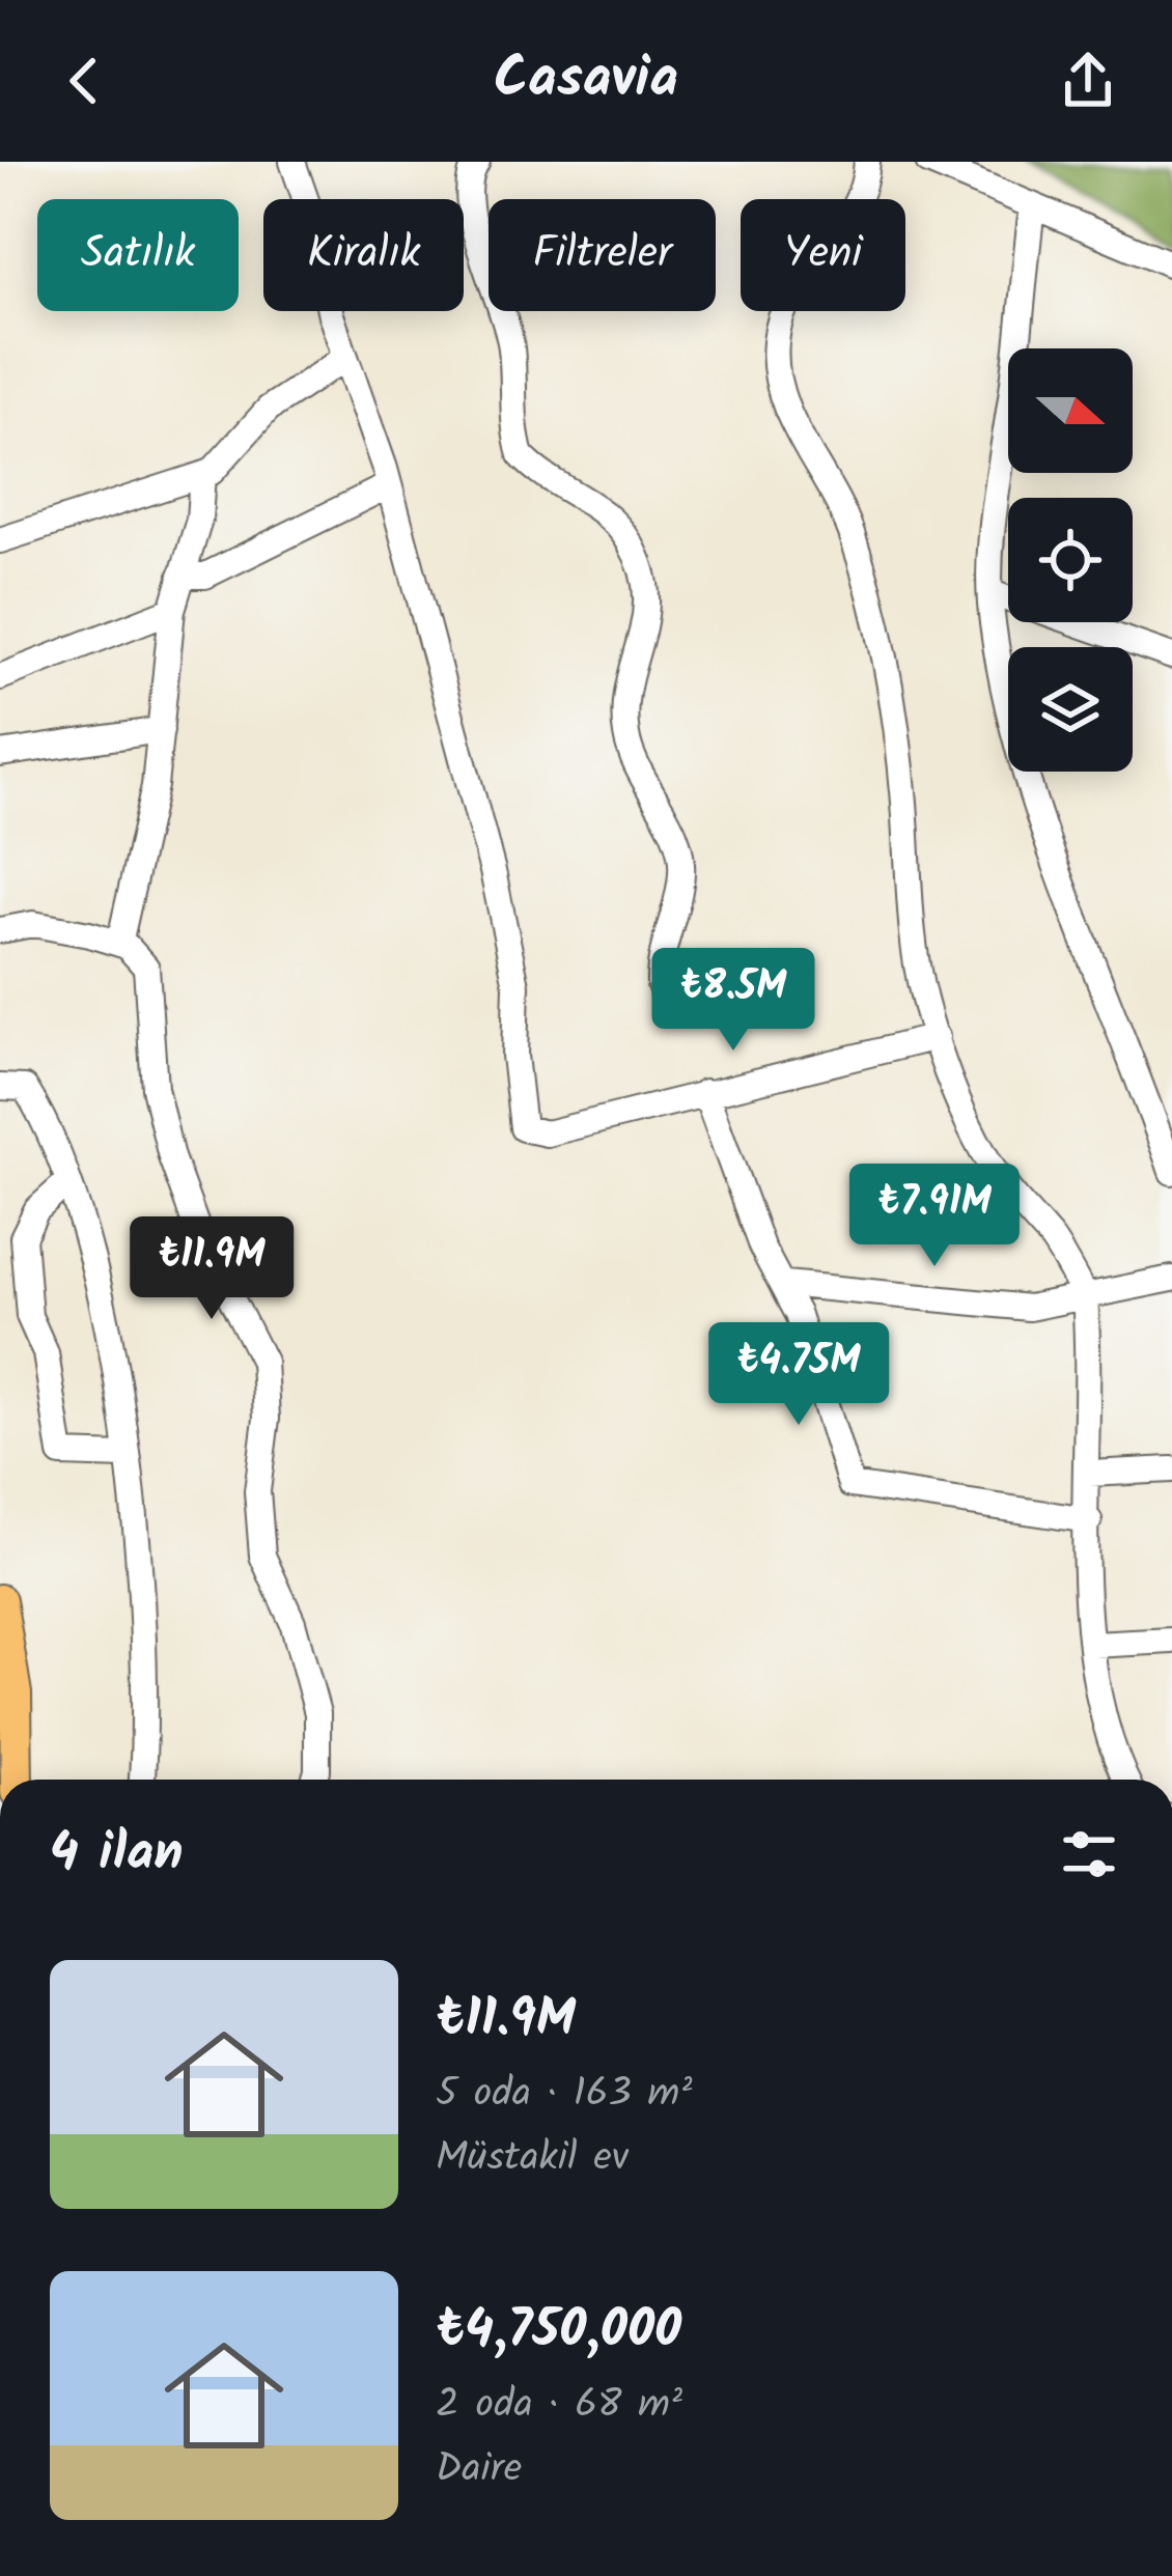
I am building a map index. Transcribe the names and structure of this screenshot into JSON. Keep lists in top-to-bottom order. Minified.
{"north":"right","page":{"header":"Casavia","chip":["Satılık","Kiralık","Filtreler","Yeni"],"price":["₺8.5M","₺7.91M","₺11.9M","₺4.75M"],"heading":"4 ilan","list":[{"name":"₺11.9M","note":"5 oda · 163 m² · Müstakil ev"},{"name":"₺4,750,000","note":"2 oda · 68 m² · Daire"}]}}
